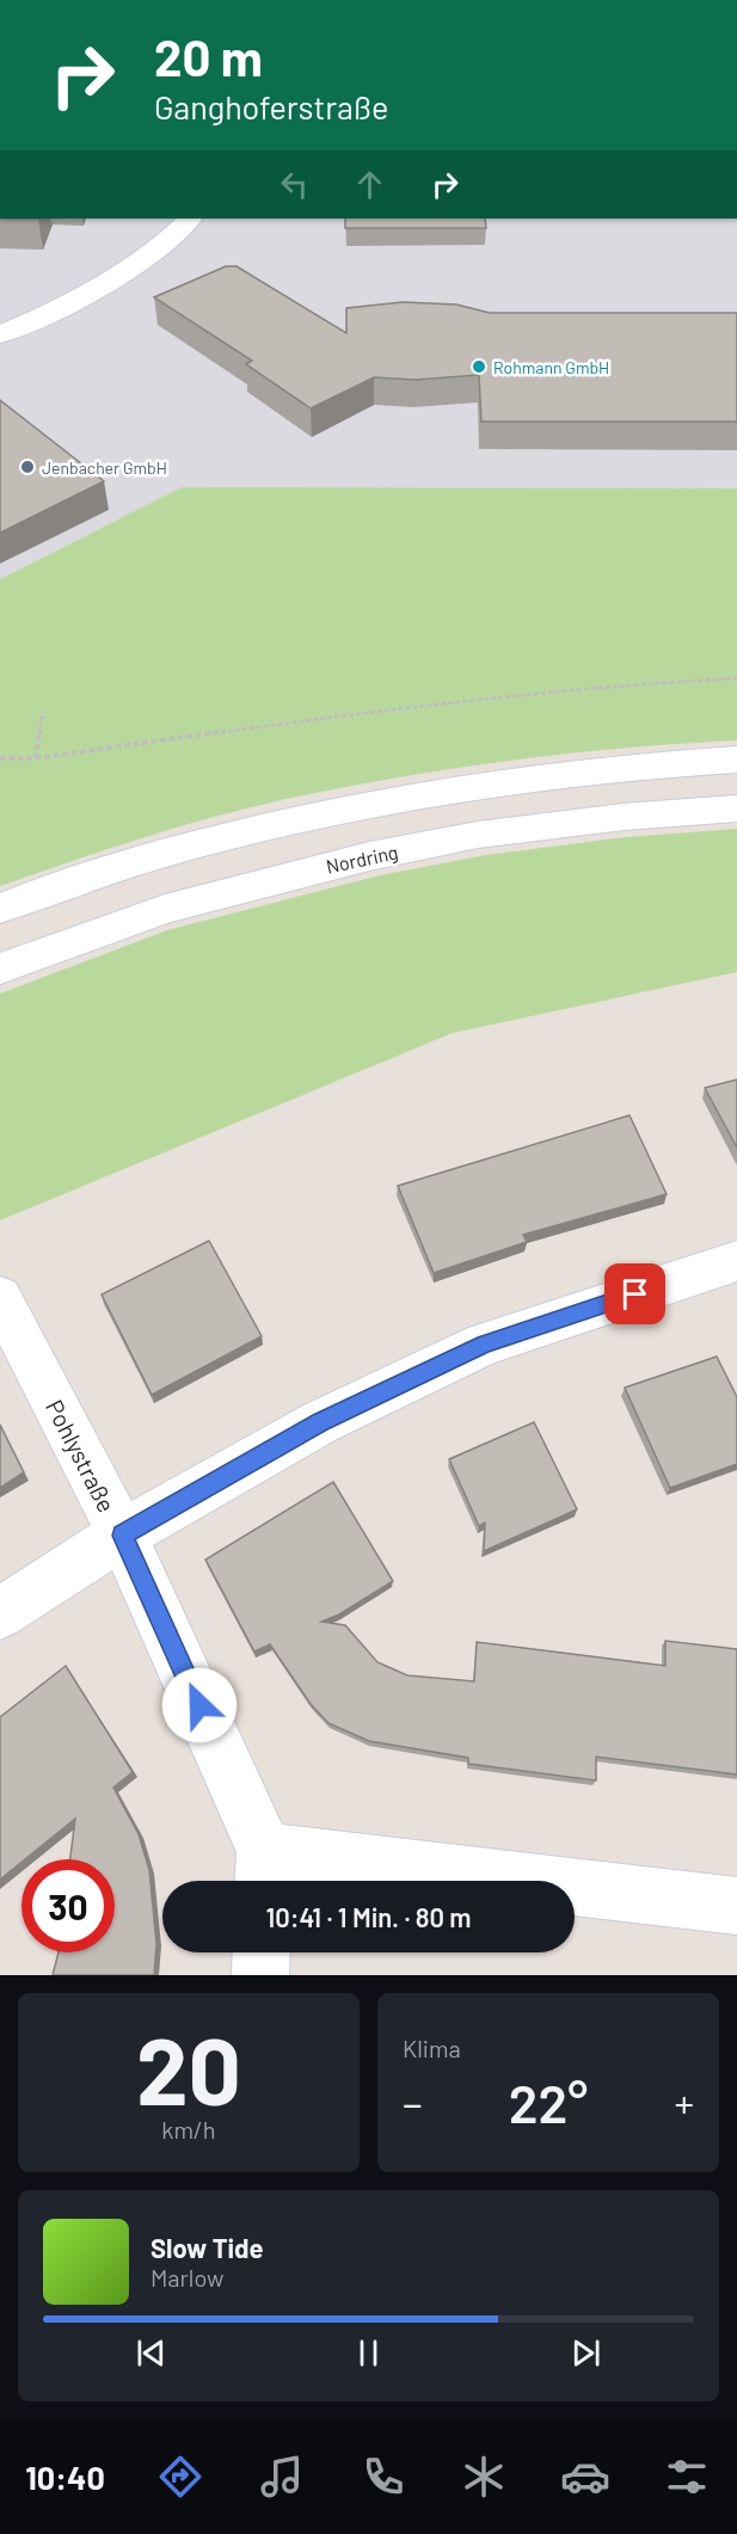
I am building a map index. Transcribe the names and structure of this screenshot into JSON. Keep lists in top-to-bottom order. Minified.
{"streets":{"street":["Nordring","Pohlystraße"]},"places":["Rohmann GmbH","Jenbacher GmbH"],"page":{"turn":["20 m","Ganghoferstraße"],"limit":"30","trip":"10:41 · 1 Min. · 80 m","tile":[["20","km/h"],"Klima"],"heat":["−","22°","+"],"song":["Slow Tide","Marlow"],"tabs":"10:40"}}
